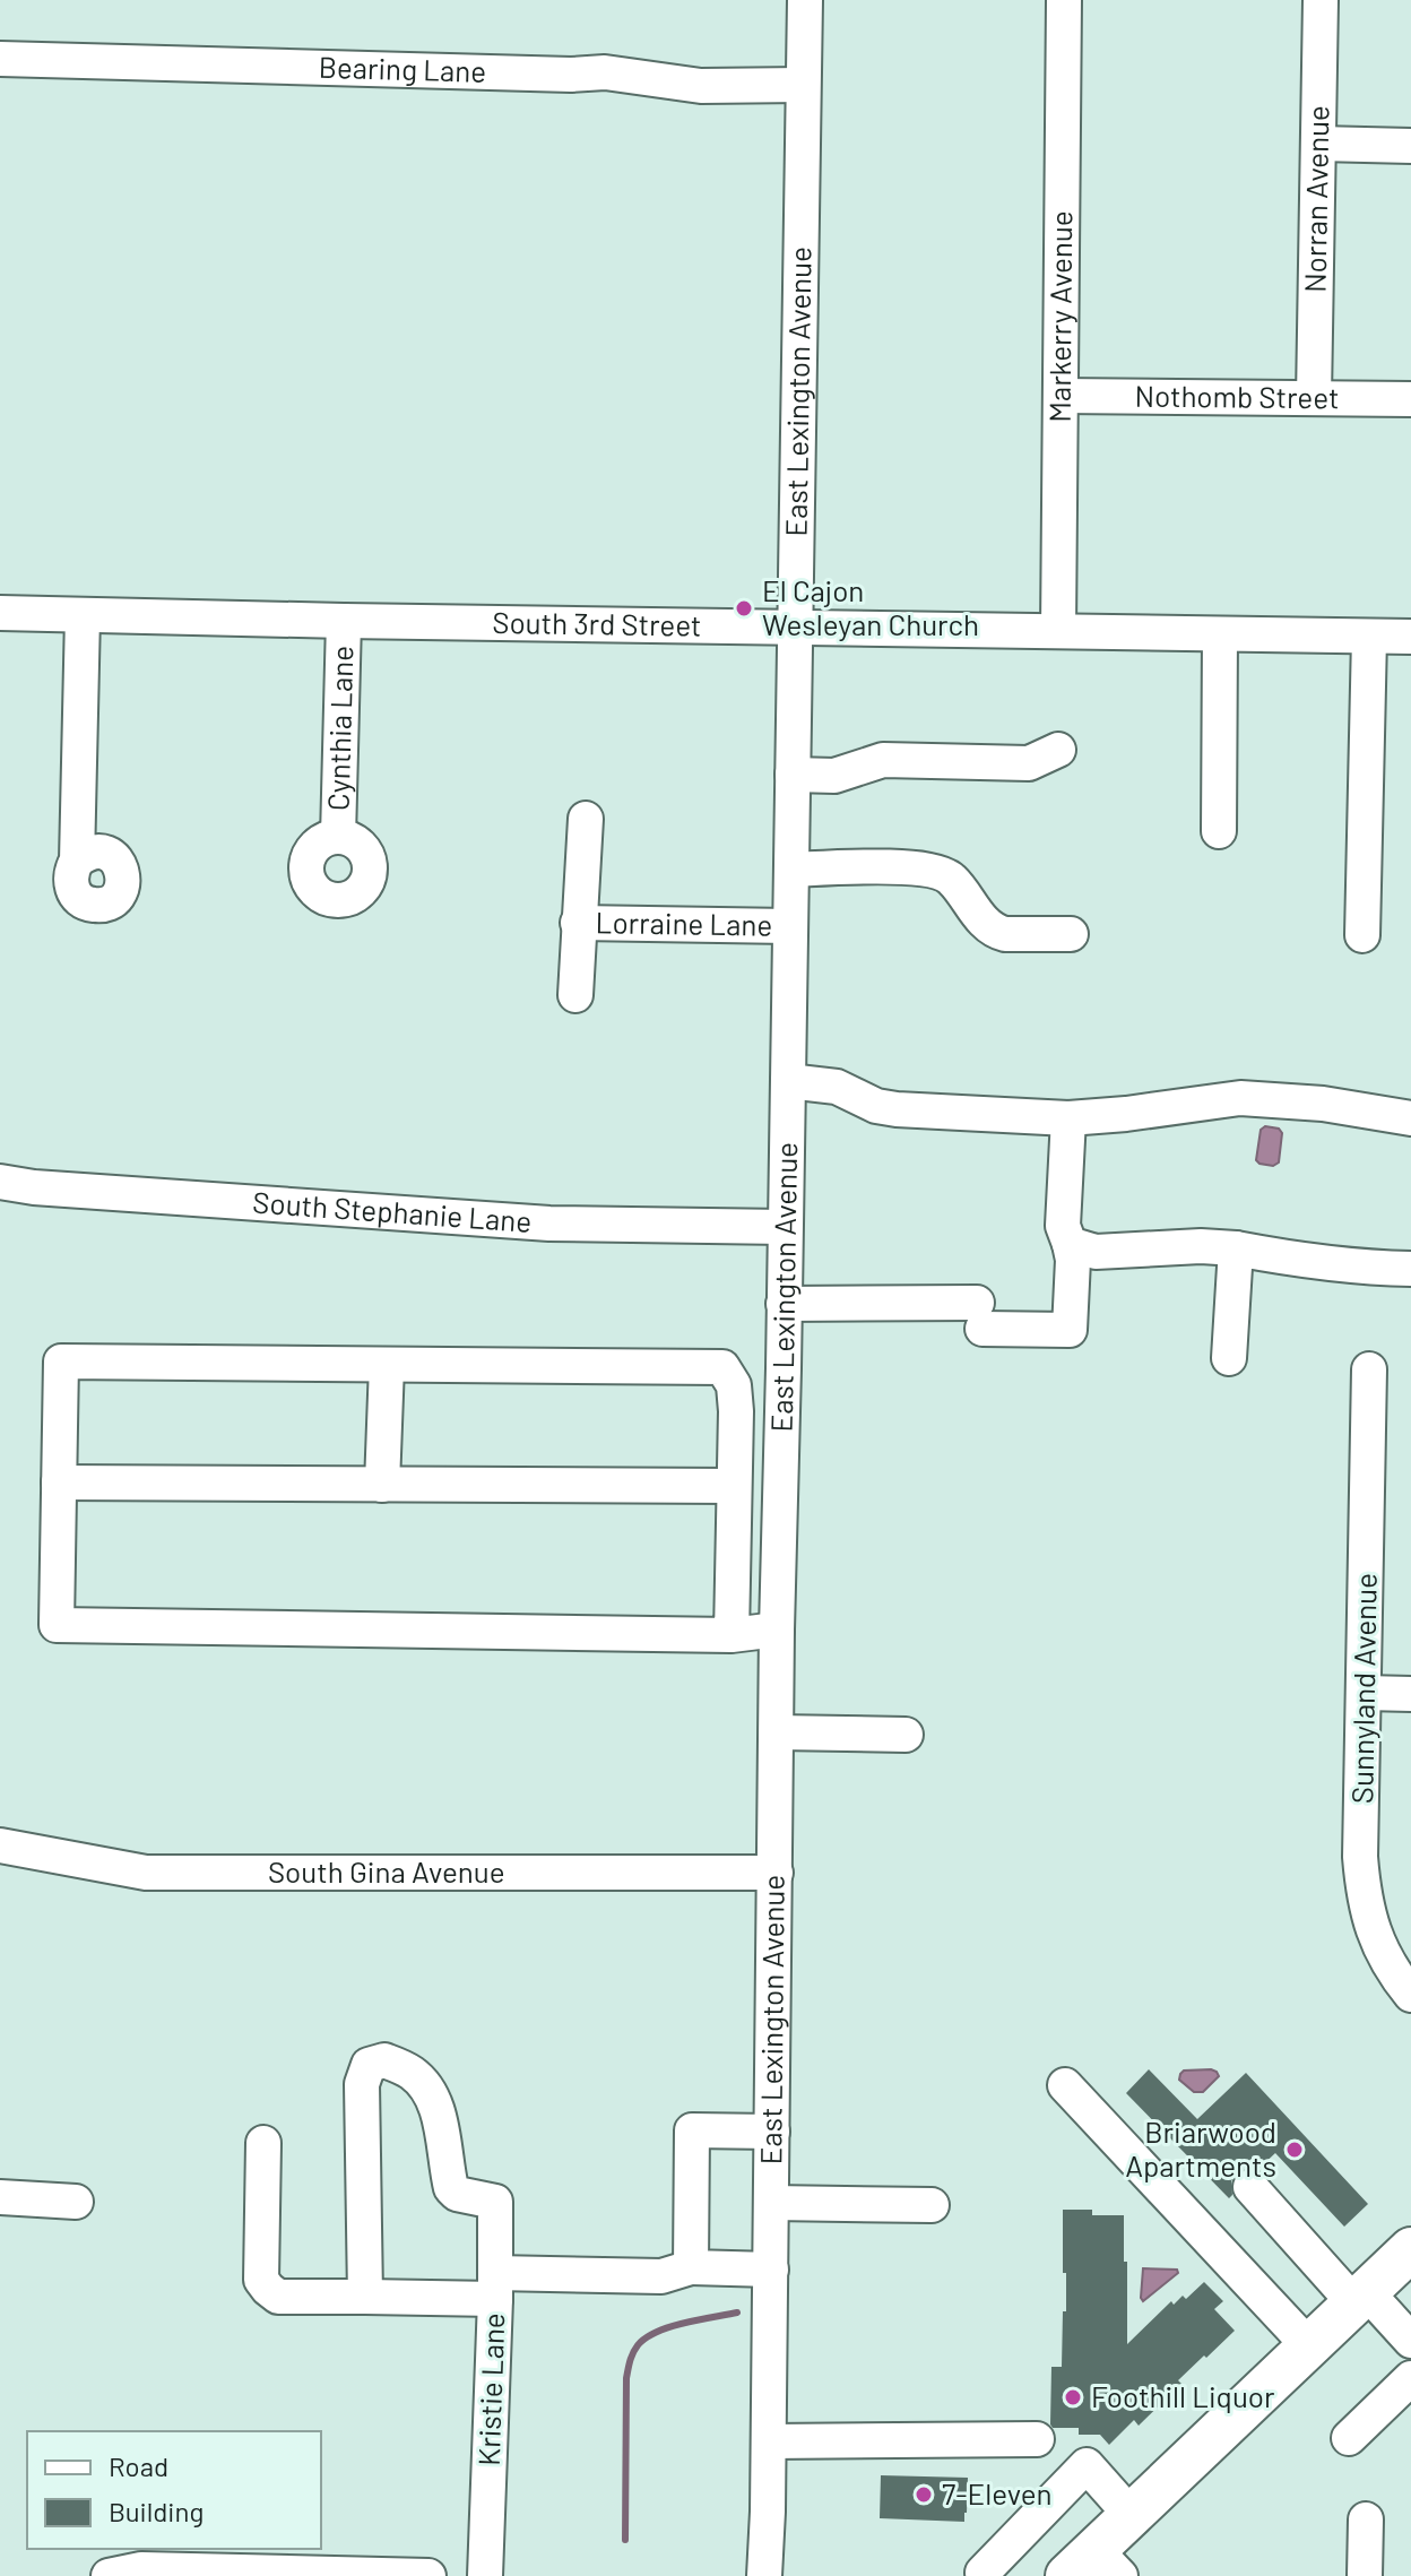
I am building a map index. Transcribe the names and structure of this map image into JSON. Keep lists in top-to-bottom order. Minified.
{"streets":{"street":["Bearing Lane","Norran Avenue","Markerry Avenue","East Lexington Avenue","Nothomb Street","South 3rd Street","Cynthia Lane","Lorraine Lane","South Stephanie Lane","Sunnyland Avenue","South Gina Avenue","Kristie Lane"]},"crossings":[["Bearing Lane","East Lexington Avenue"],["Norran Avenue","Nothomb Street"],["Markerry Avenue","Nothomb Street"],["Markerry Avenue","South 3rd Street"],["East Lexington Avenue","South 3rd Street"],["East Lexington Avenue","Lorraine Lane"],["East Lexington Avenue","South Stephanie Lane"],["East Lexington Avenue","South Gina Avenue"],["South 3rd Street","Cynthia Lane"]],"places":["El Cajon Wesleyan Church","Briarwood Apartments","Foothill Liquor","7-Eleven"],"legend":["Road","Building"]}
